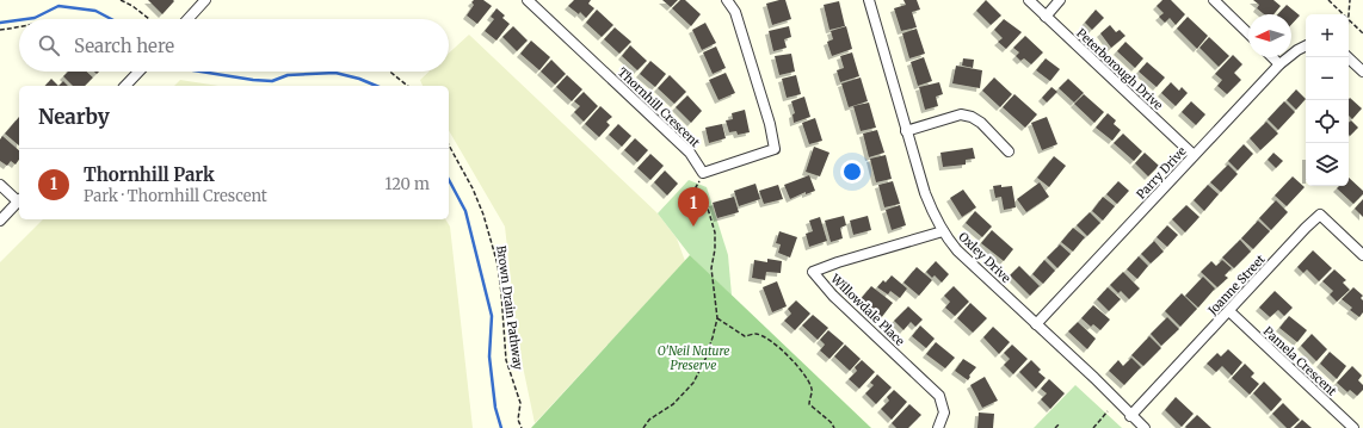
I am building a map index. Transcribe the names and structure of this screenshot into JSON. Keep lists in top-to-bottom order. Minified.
{"streets":{"street":["Peterborough Drive","Thornhill Crescent","Parry Drive","Oxley Drive","Joanne Street","Willowdale Place","Pamela Crescent"],"path":["Brown Drain Pathway"]},"crossings":[["Peterborough Drive","Parry Drive"],["Parry Drive","Oxley Drive"],["Oxley Drive","Joanne Street"],["Oxley Drive","Willowdale Place"],["Joanne Street","Pamela Crescent"]],"parks":["O'Neil Nature Preserve"],"north":"left","page":{"map_buttons":["+","−"],"search":"Search here","heading":"Nearby","list":[{"mark":"1","name":"Thornhill Park","note":"Park · Thornhill Crescent","value":"120 m"}],"pins":"1"}}
